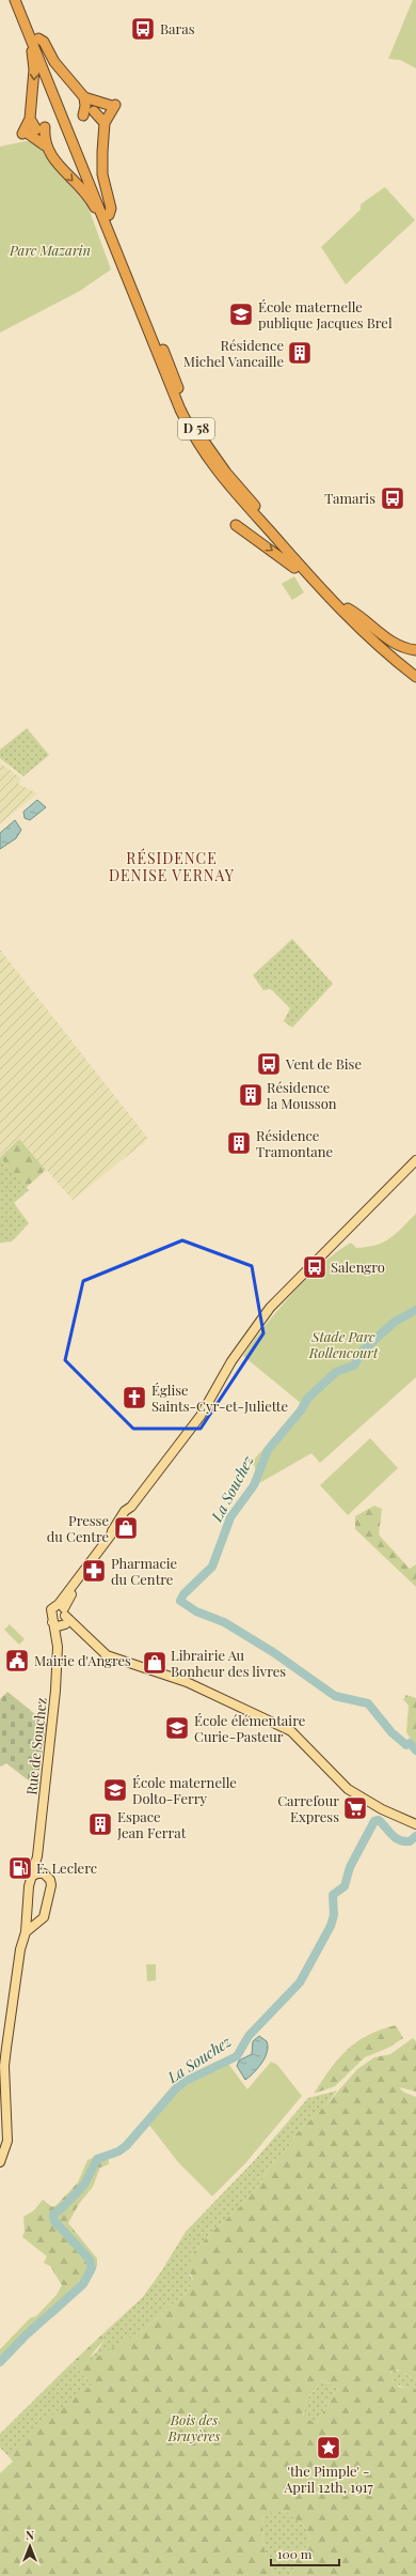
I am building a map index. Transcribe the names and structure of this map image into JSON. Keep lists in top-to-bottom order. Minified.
{"streets":{"highway":["D 58"],"main road":["Rue de Souchez"]},"districts":["RÉSIDENCE DENISE VERNAY"],"water":["La Souchez"],"parks":["Parc Mazarin","Stade Parc Rollencourt","Bois des Bruyères"],"places":{"bus stop":["Baras","Tamaris","Vent de Bise","Salengro"],"school or university":["École maternelle publique Jacques Brel","École élémentaire Curie-Pasteur","École maternelle Dolto-Ferry"],"building":["Résidence Michel Vancaille","Résidence la Mousson","Résidence Tramontane","Espace Jean Ferrat"],"church":["Église Saints-Cyr-et-Juliette"],"shop":["Presse du Centre","Librairie Au Bonheur des livres"],"pharmacy":["Pharmacie du Centre"],"public building":["Mairie d'Angres"],"supermarket":["Carrefour Express"],"fuel station":["E. Leclerc"],"place":["'the Pimple' - April 12th, 1917"]},"scale_bar":"100 m","north":"top"}
